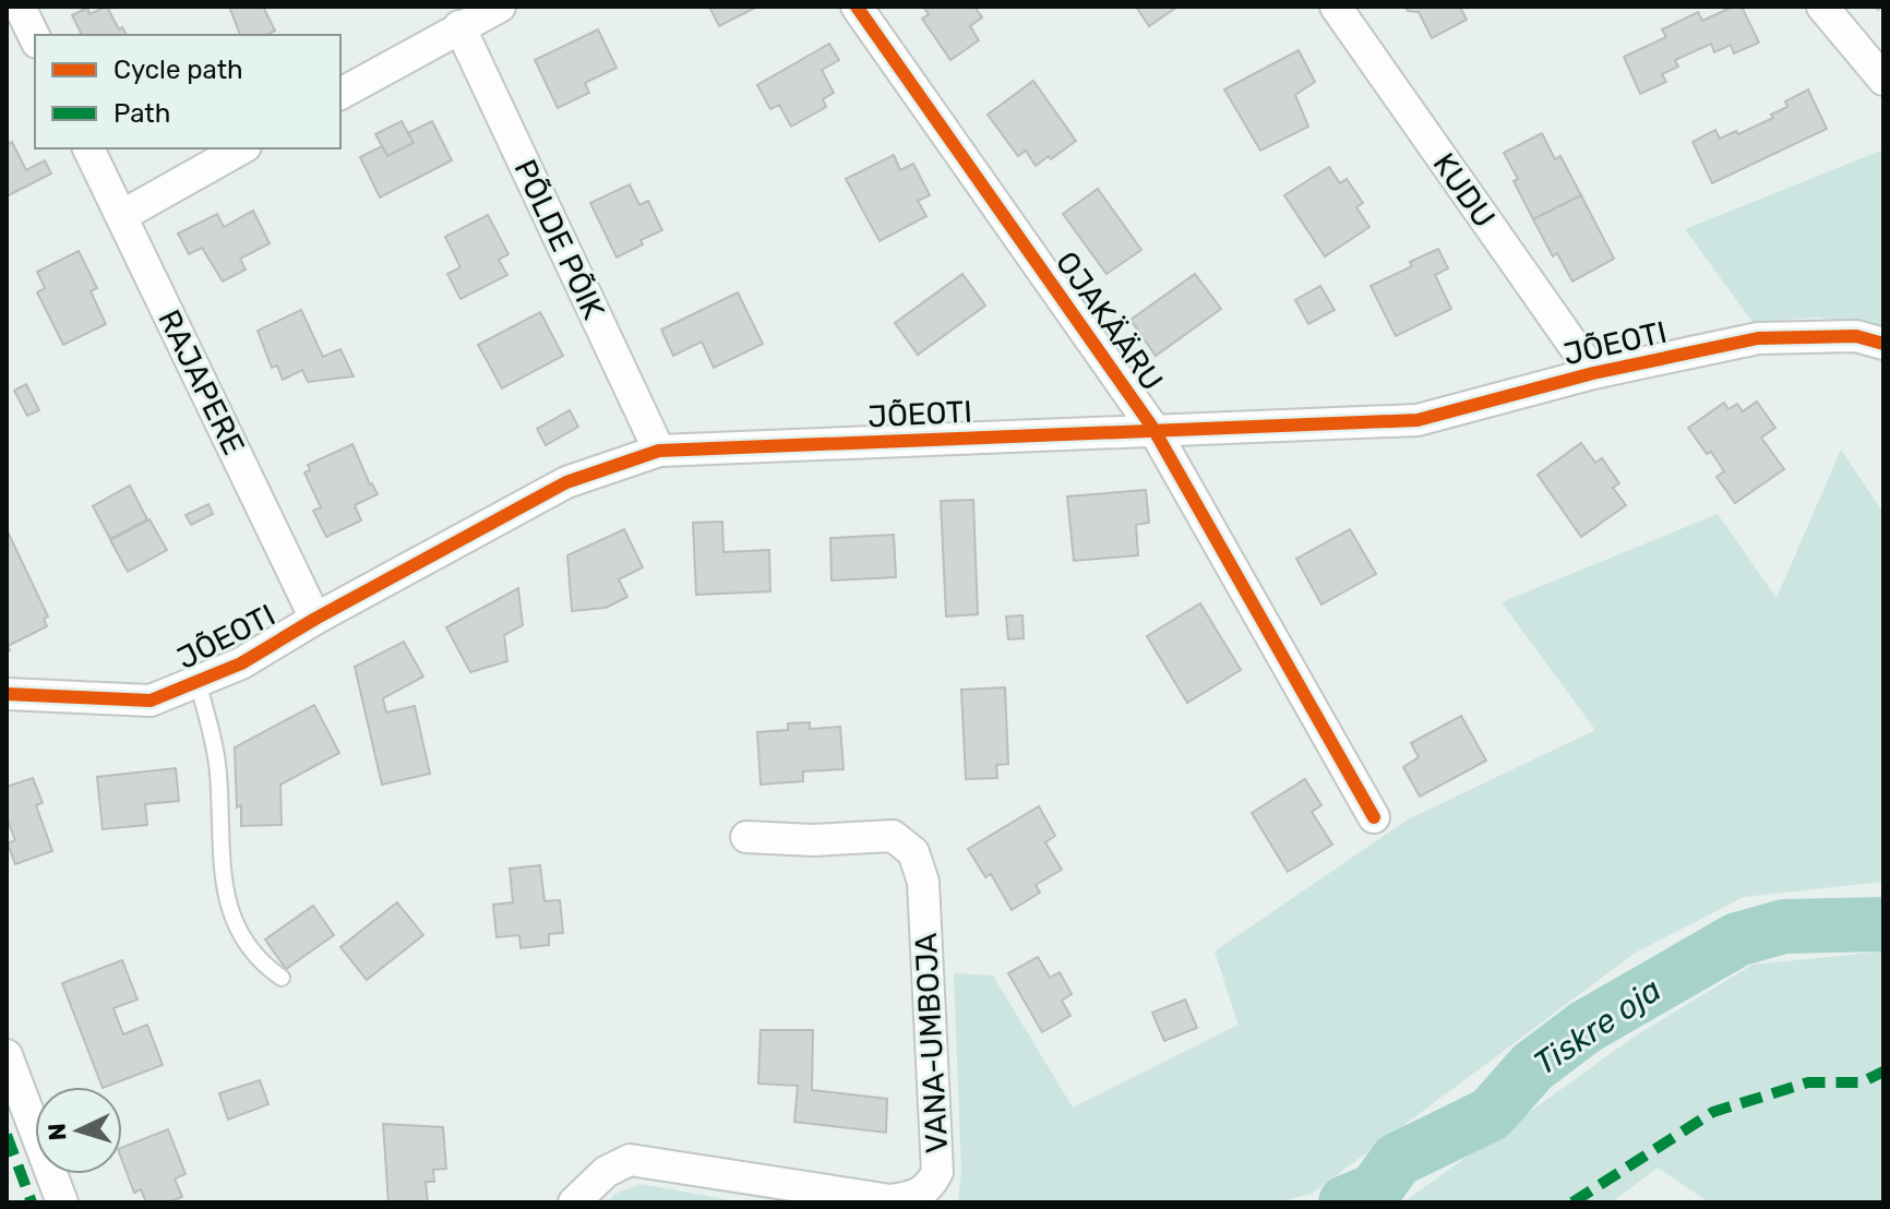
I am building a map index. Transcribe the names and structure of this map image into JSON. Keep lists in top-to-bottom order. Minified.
{"streets":{"street":["KUDU","PÕLDE PÕIK","OJAKÄÄRU","JÕEOTI","RAJAPERE","VANA-UMBOJA"]},"crossings":[["KUDU","JÕEOTI"],["PÕLDE PÕIK","JÕEOTI"],["OJAKÄÄRU","JÕEOTI"],["JÕEOTI","RAJAPERE"]],"water":["Tiskre oja"],"legend":["Cycle path","Path"],"north":"left"}
